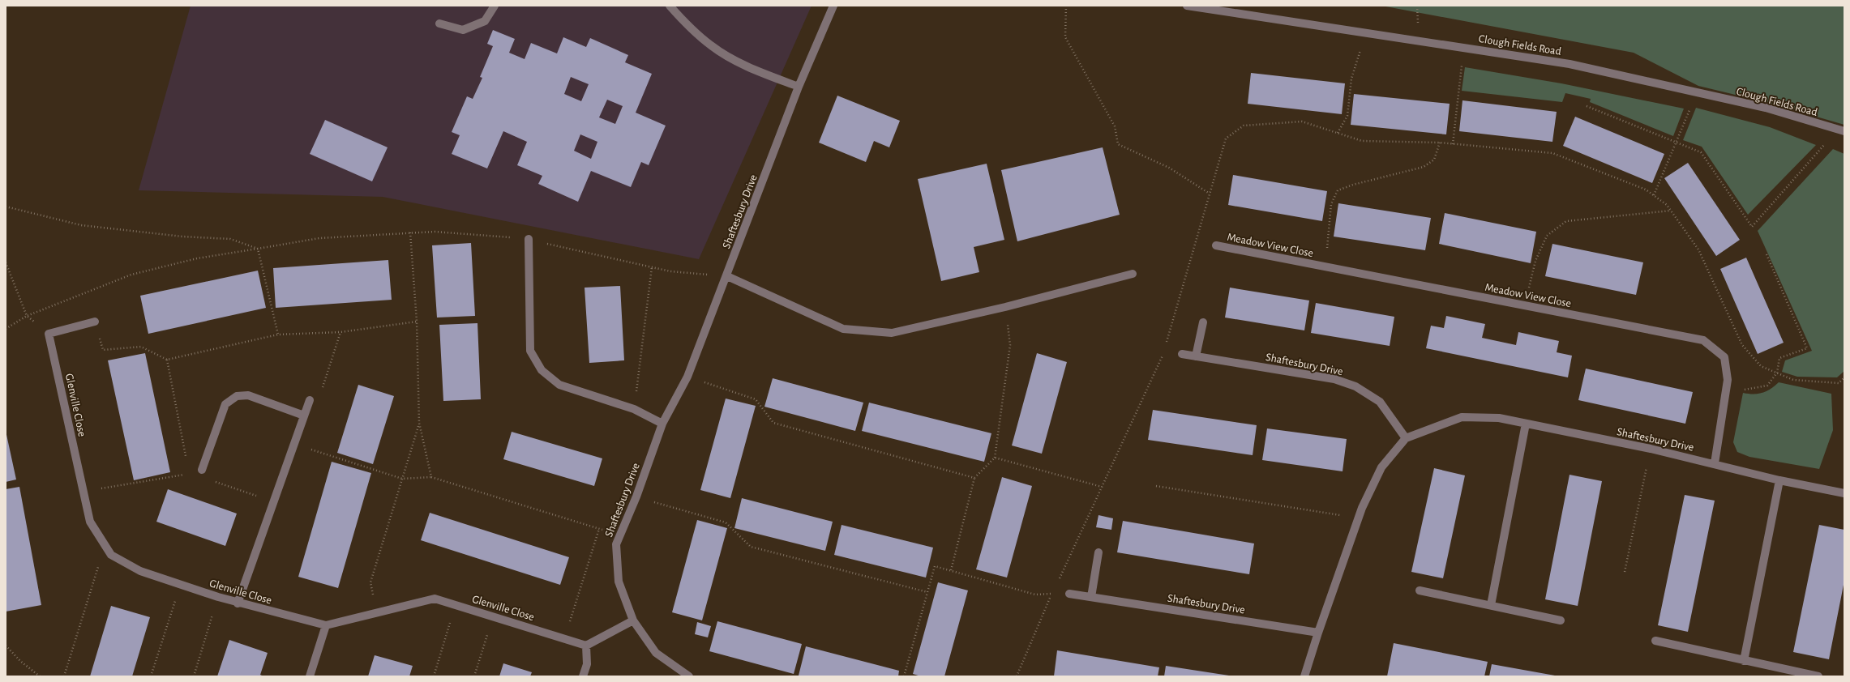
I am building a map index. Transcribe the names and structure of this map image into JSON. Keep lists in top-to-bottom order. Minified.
{"streets":{"street":["Clough Fields Road","Shaftesbury Drive","Meadow View Close","Glenville Close"]},"crossings":[["Shaftesbury Drive","Meadow View Close"]]}
